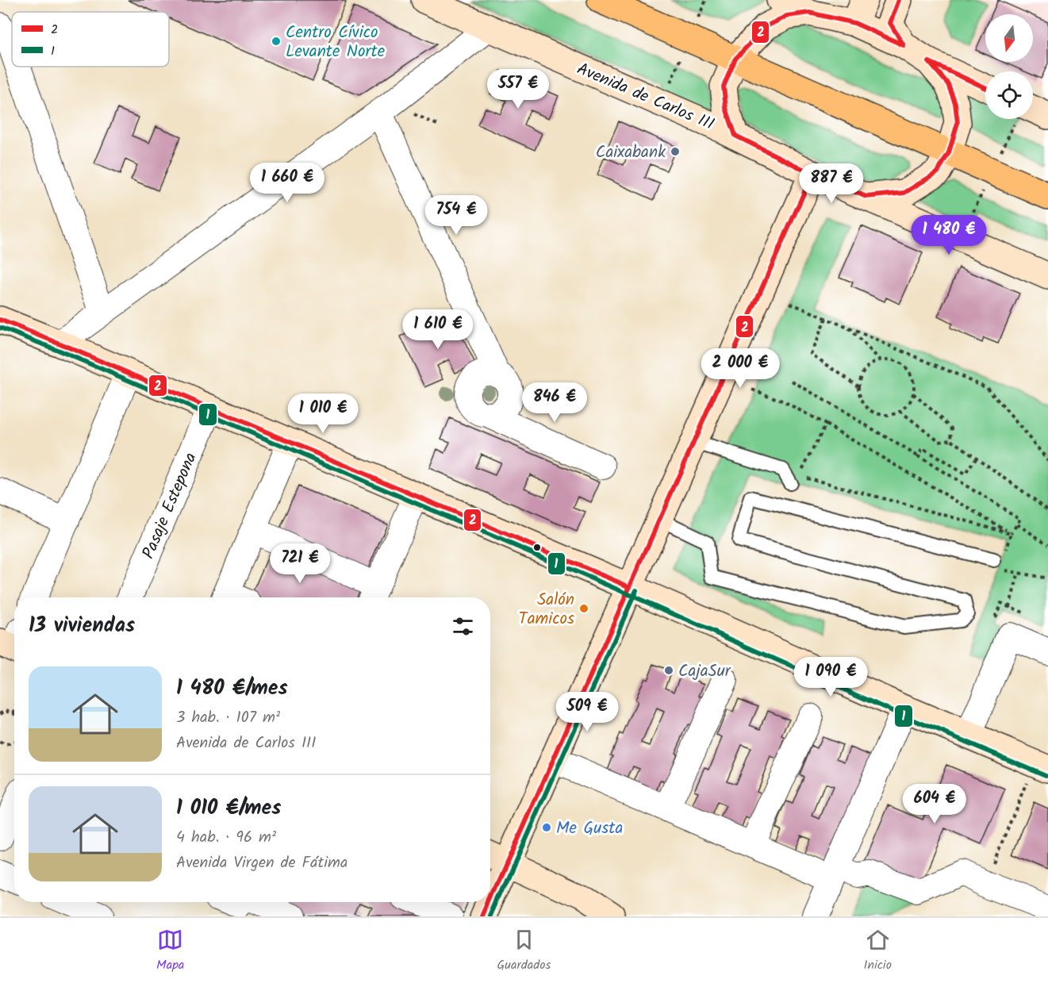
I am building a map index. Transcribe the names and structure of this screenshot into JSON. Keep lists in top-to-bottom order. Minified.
{"streets":{"street":["Avenida de Carlos III","Pasaje Estepona"]},"places":["Centro Cívico Levante Norte","Caixabank","Salón Tamicos","CajaSur","Me Gusta"],"lines":["transit line 2","transit line 1"],"legend":["2","1"],"north":"bottom","page":{"price":["557 €","1 660 €","887 €","754 €","1 480 €","1 610 €","2 000 €","846 €","1 010 €","721 €","1 090 €","509 €","604 €"],"heading":"13 viviendas","list":[{"name":"1 480 €/mes","note":"3 hab. · 107 m² · Avenida de Carlos III"},{"name":"1 010 €/mes","note":"4 hab. · 96 m² · Avenida Virgen de Fátima"}],"tabs":["Mapa","Guardados","Inicio"]}}
